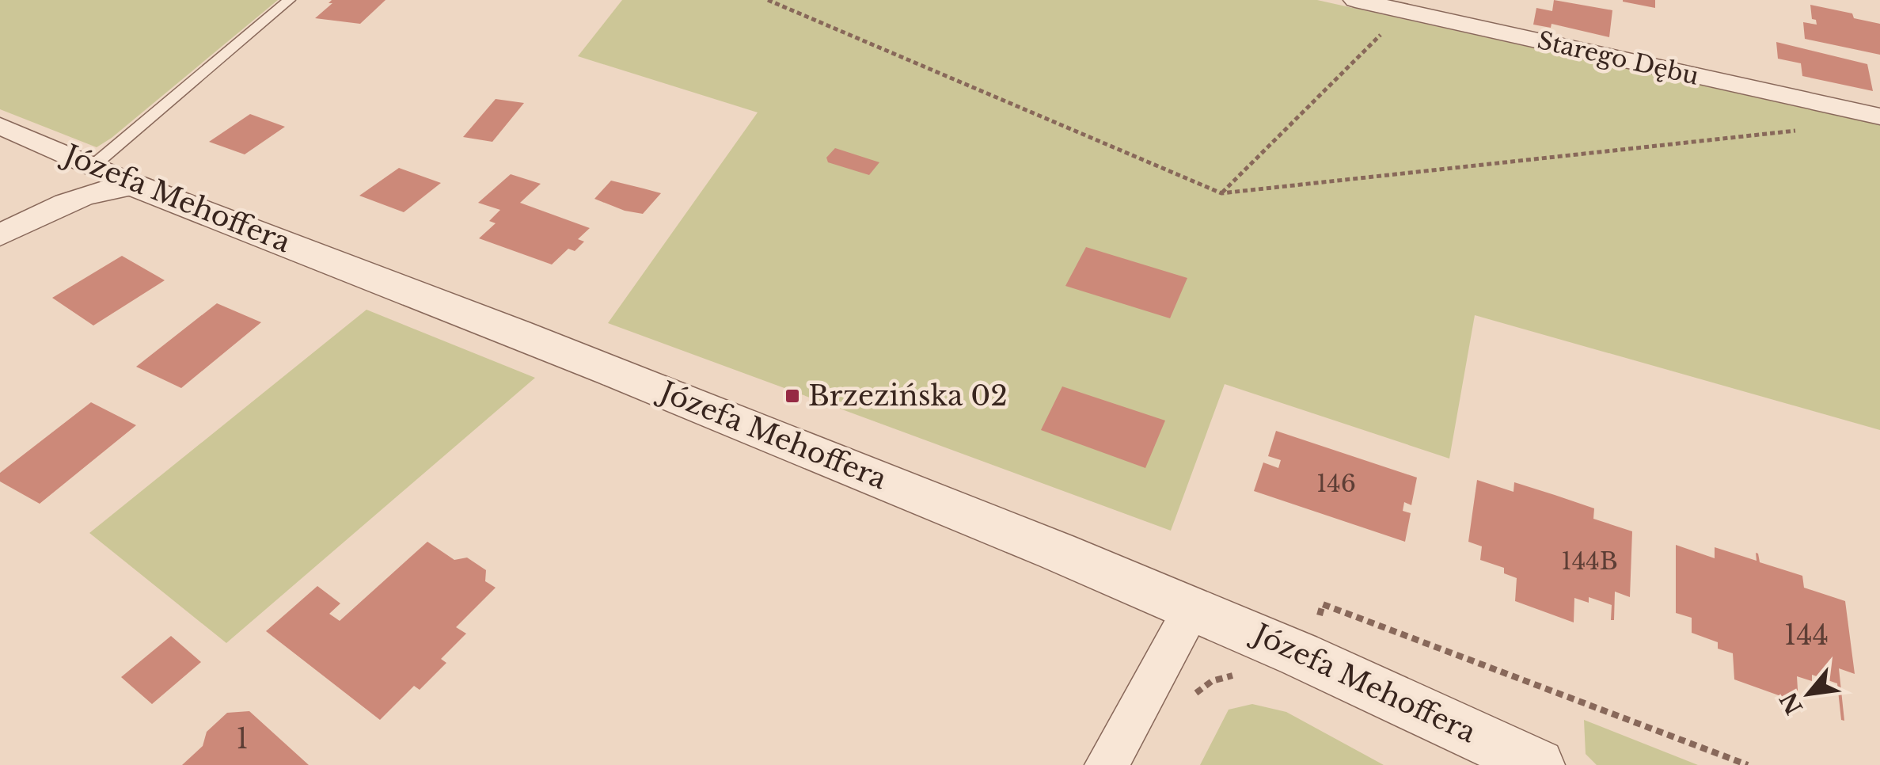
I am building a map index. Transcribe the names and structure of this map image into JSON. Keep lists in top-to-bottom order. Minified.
{"streets":{"street":["Starego Dębu","Józefa Mehoffera"]},"places":{"transit":["Brzezińska 02"]},"house_numbers":["146","144B","144","1"],"north":"bottom left"}
